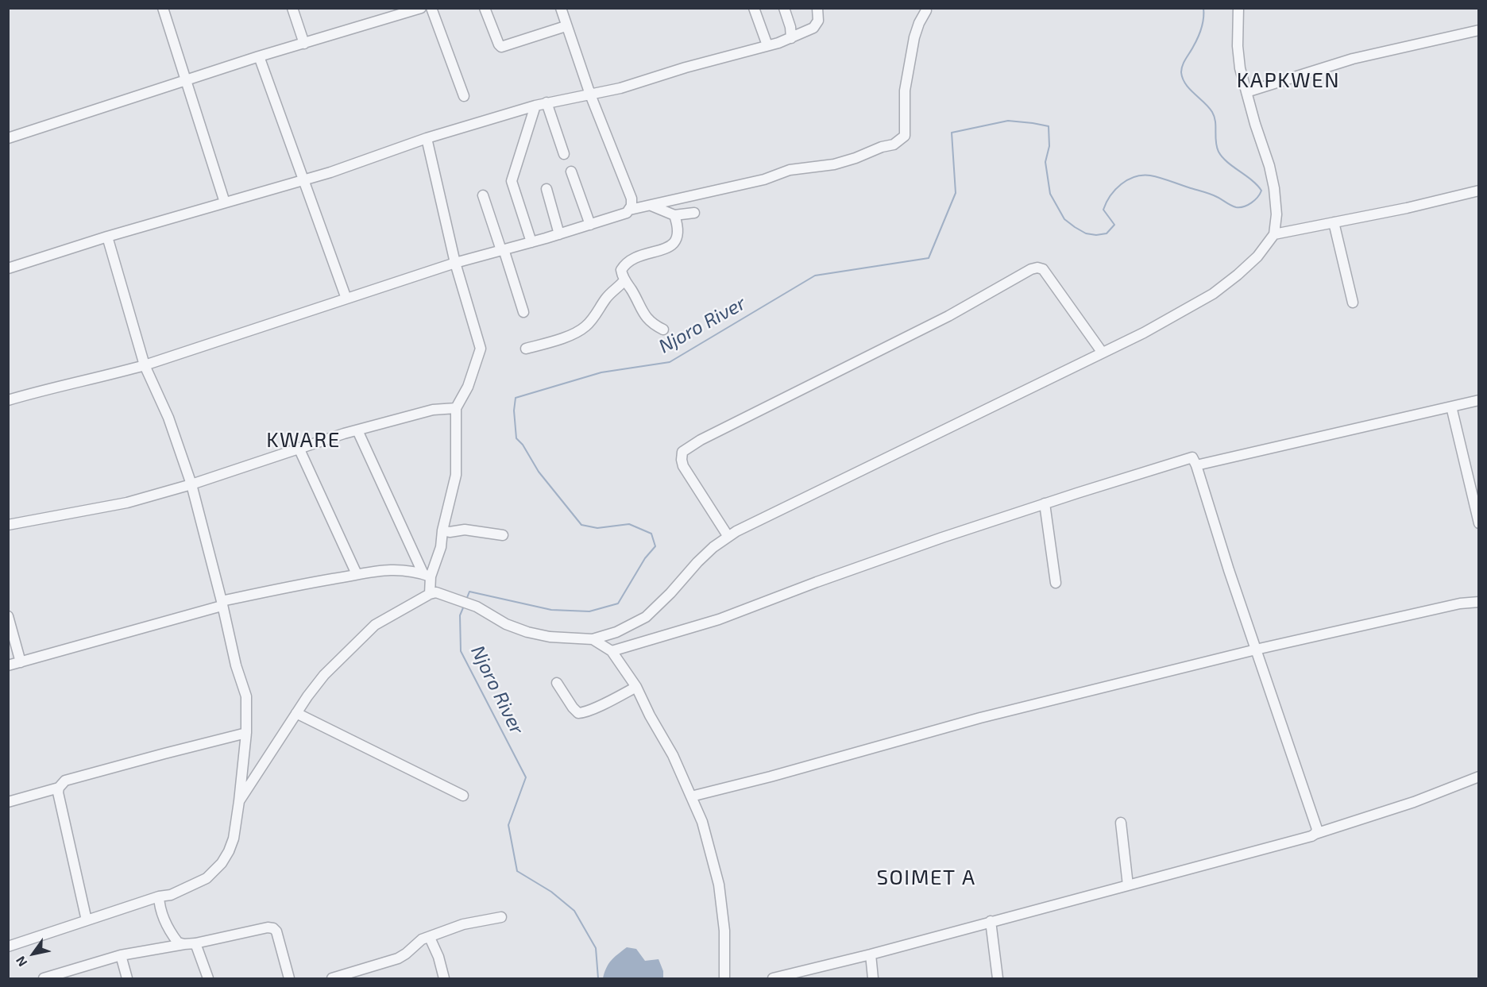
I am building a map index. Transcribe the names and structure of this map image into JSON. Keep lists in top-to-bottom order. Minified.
{"districts":["KAPKWEN","KWARE","SOIMET A"],"water":["Njoro River"],"north":"bottom left"}
